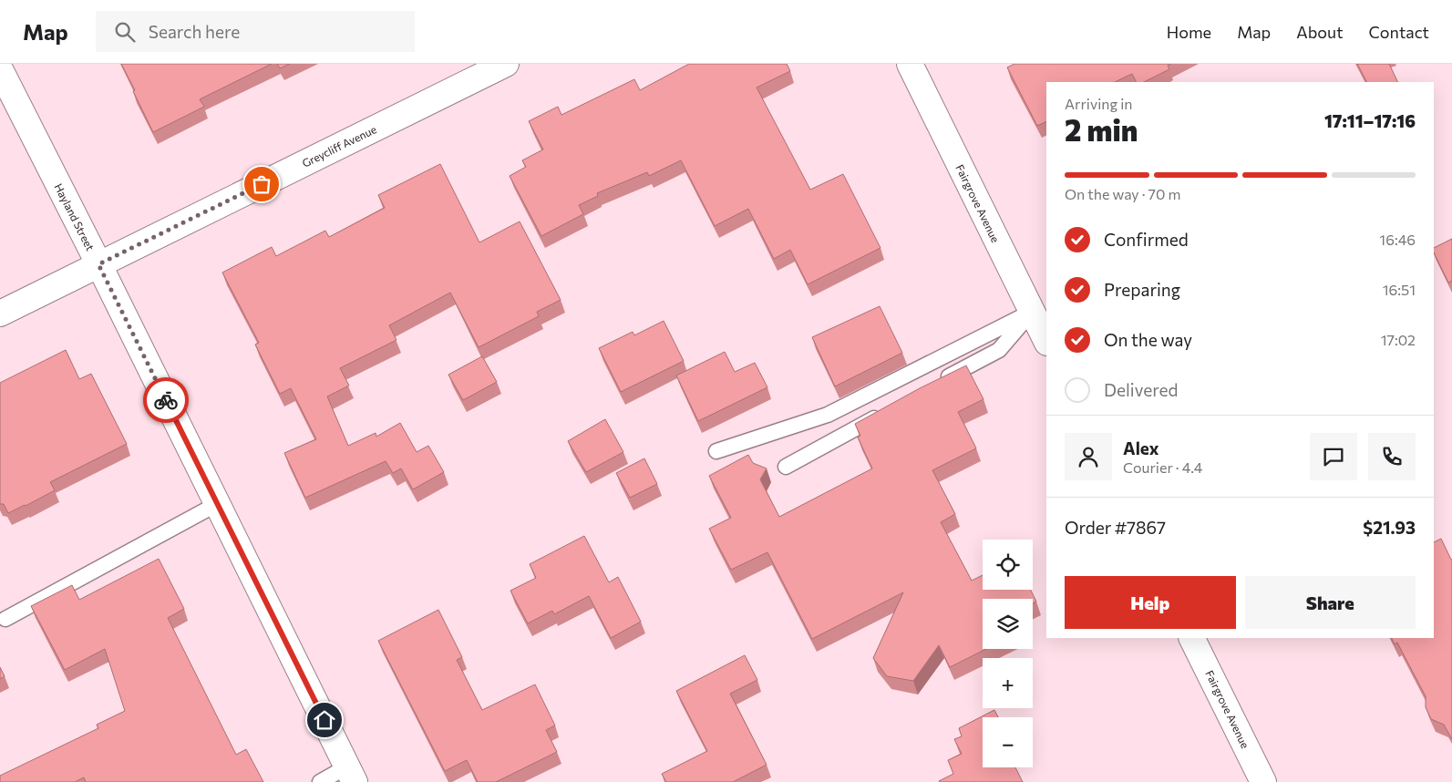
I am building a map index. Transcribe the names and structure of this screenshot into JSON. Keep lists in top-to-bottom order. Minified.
{"streets":{"street":["Greycliff Avenue","Fairgrove Avenue","Hayland Street"]},"crossings":[["Greycliff Avenue","Hayland Street"]],"page":{"header":"Map","search":"Search here","nav":["Home","Map","About","Contact"],"heading":["2 min","Arriving in","17:11–17:16"],"panel":["Alex","Courier · 4.4","Order #7867","$21.93"],"bar":"On the way · 70 m","list":[["Confirmed","16:46"],["Preparing","16:51"],["On the way","17:02"],"Delivered"],"map_buttons":["+","−"],"buttons":["Help","Share"]}}
